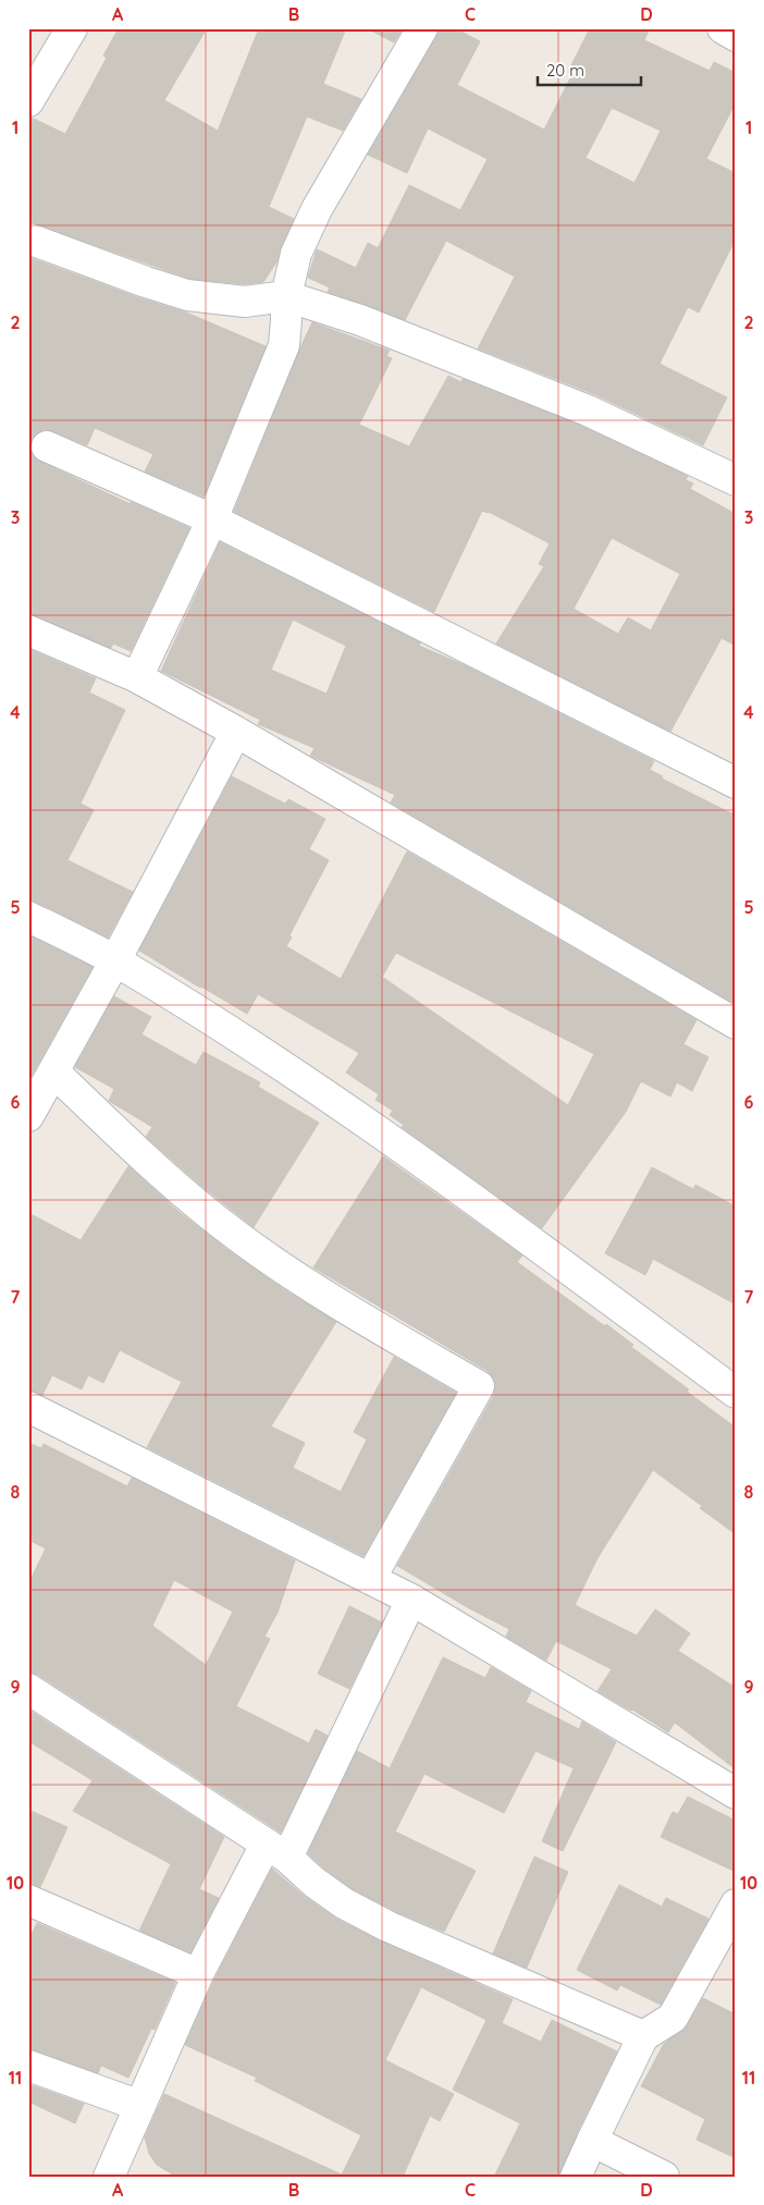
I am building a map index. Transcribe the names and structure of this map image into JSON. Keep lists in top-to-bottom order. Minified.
{"scale_bar":"20 m","grid":{"columns":["A","B","C","D"],"rows":["1","2","3","4","5","6","7","8","9","10","11"]}}
